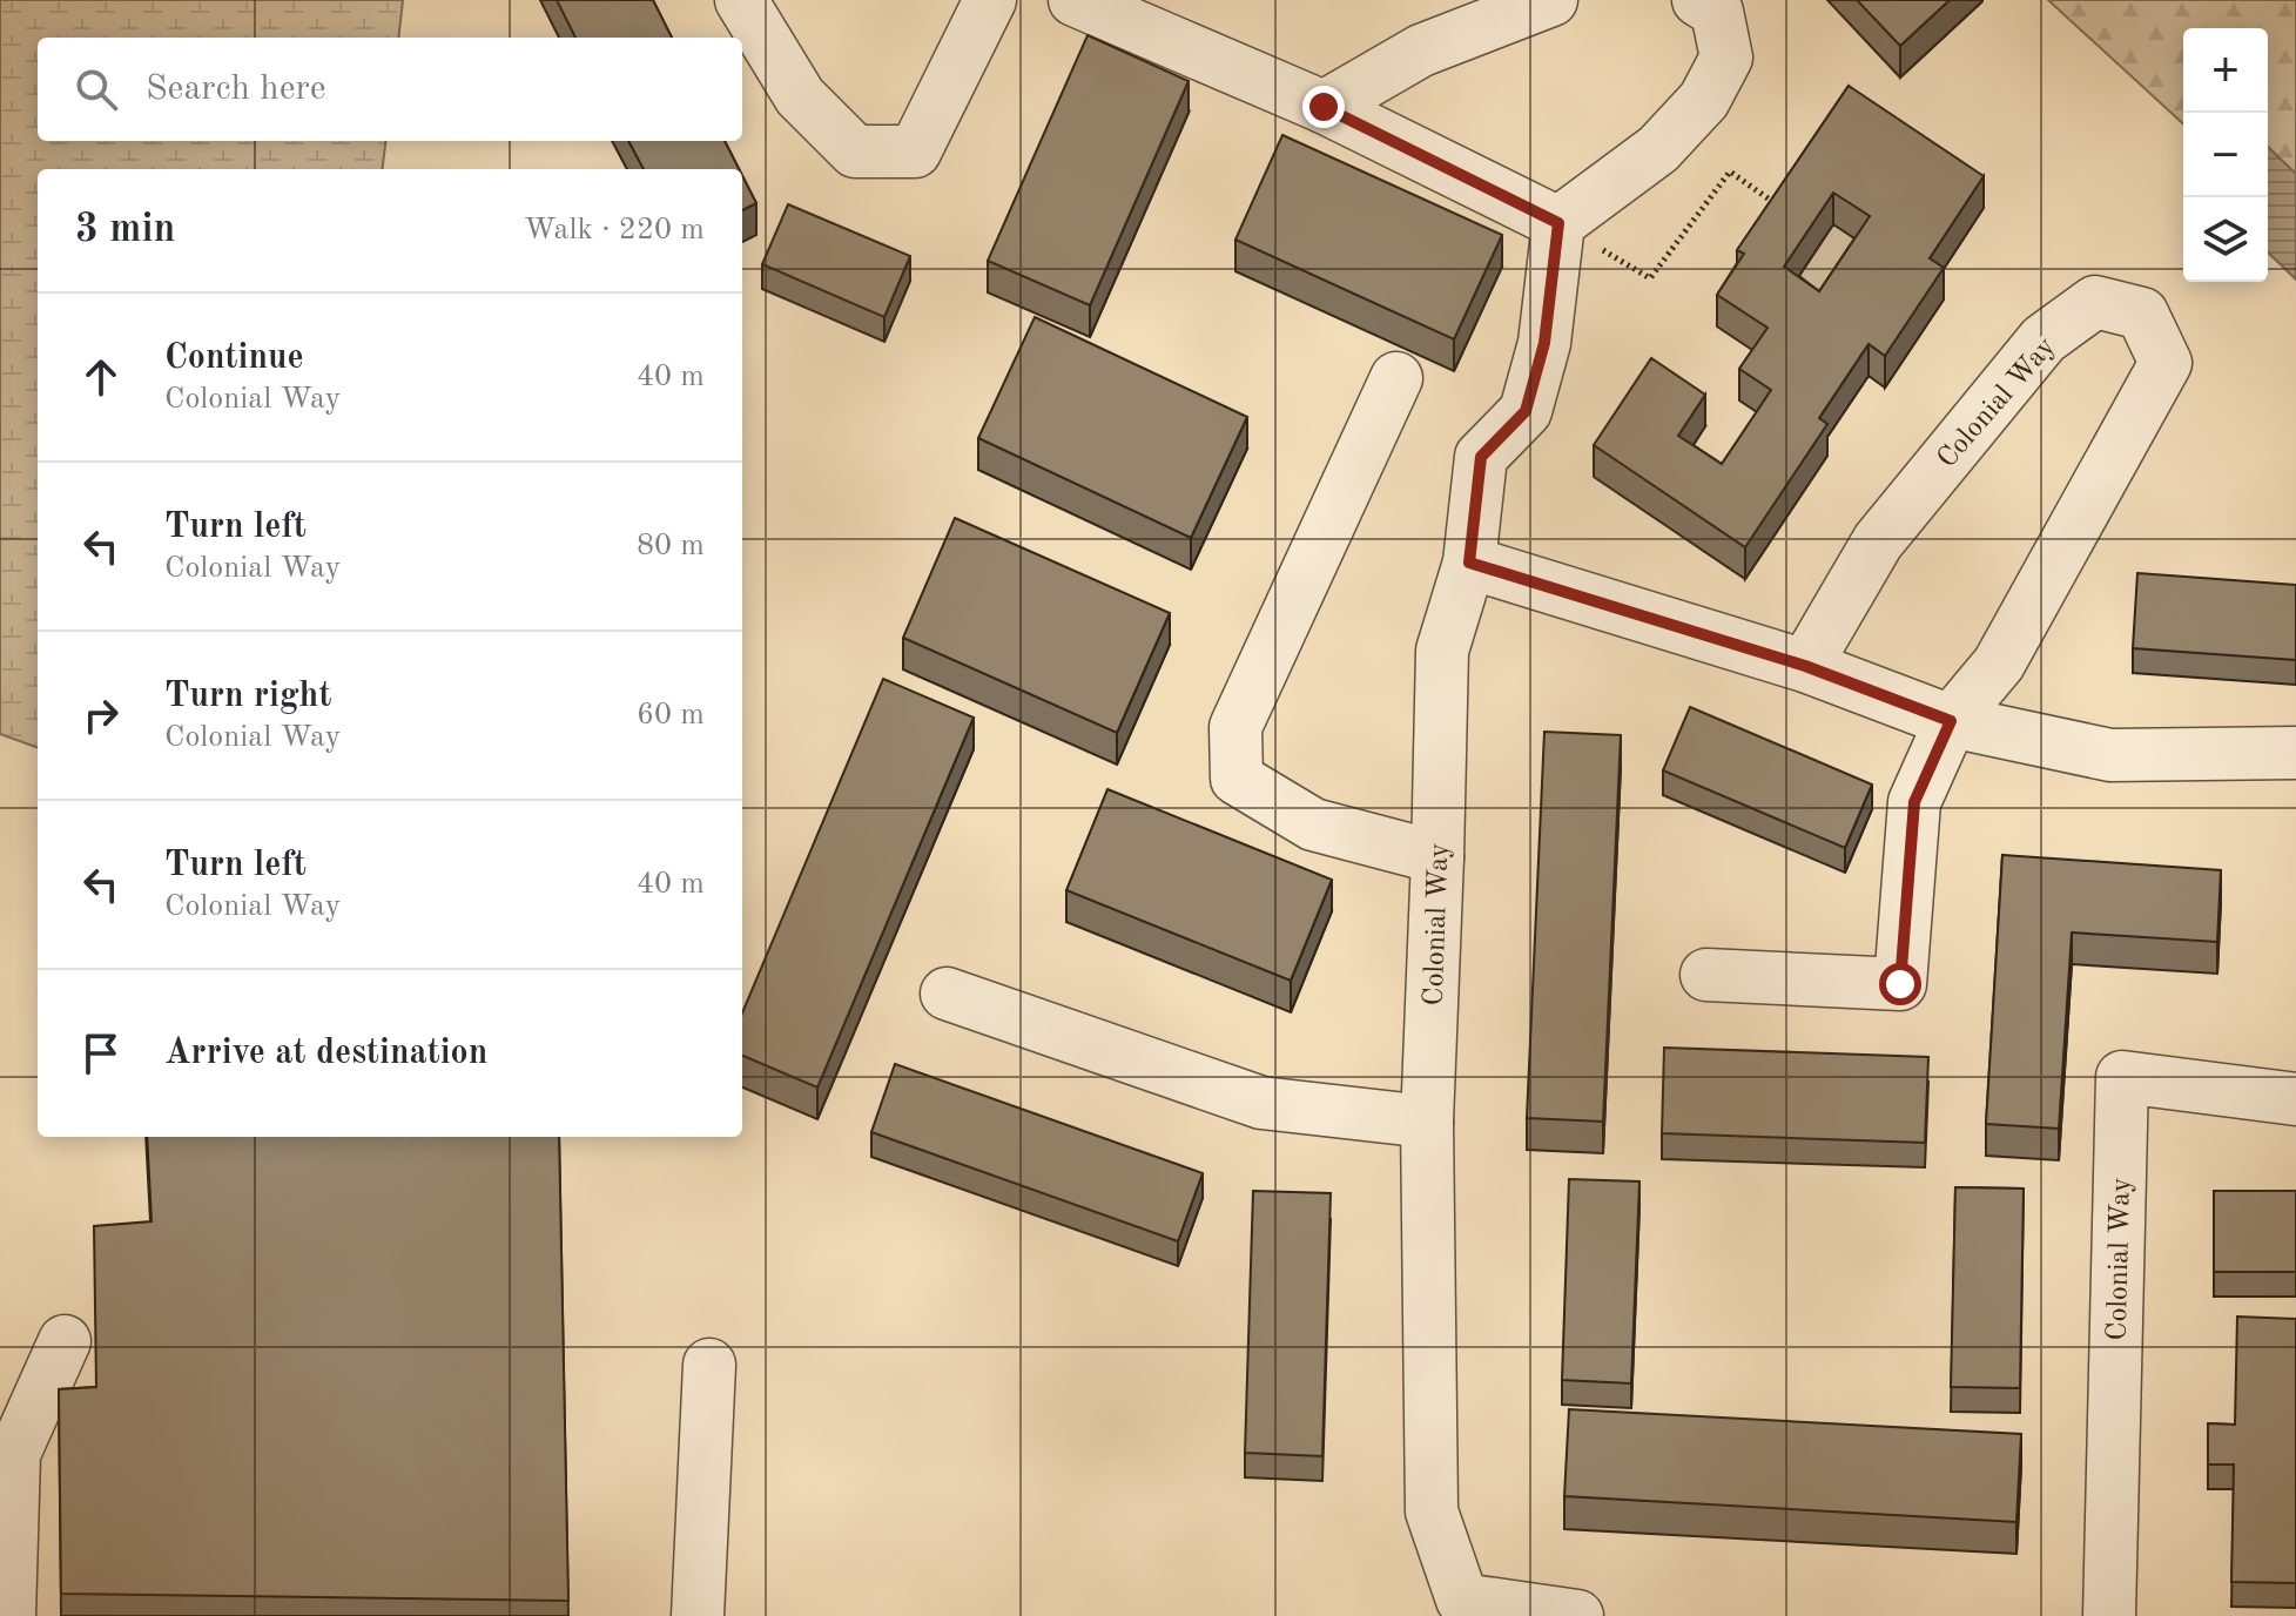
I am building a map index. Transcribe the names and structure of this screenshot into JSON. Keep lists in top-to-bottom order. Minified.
{"streets":{"street":["Colonial Way"]},"page":{"map_buttons":["+","−"],"search":"Search here","heading":["3 min","Walk · 220 m"],"list":[["Continue","Colonial Way","40 m"],["Turn left","Colonial Way","80 m"],["Turn right","Colonial Way","60 m"],["Turn left","Colonial Way","40 m"],"Arrive at destination"]}}
